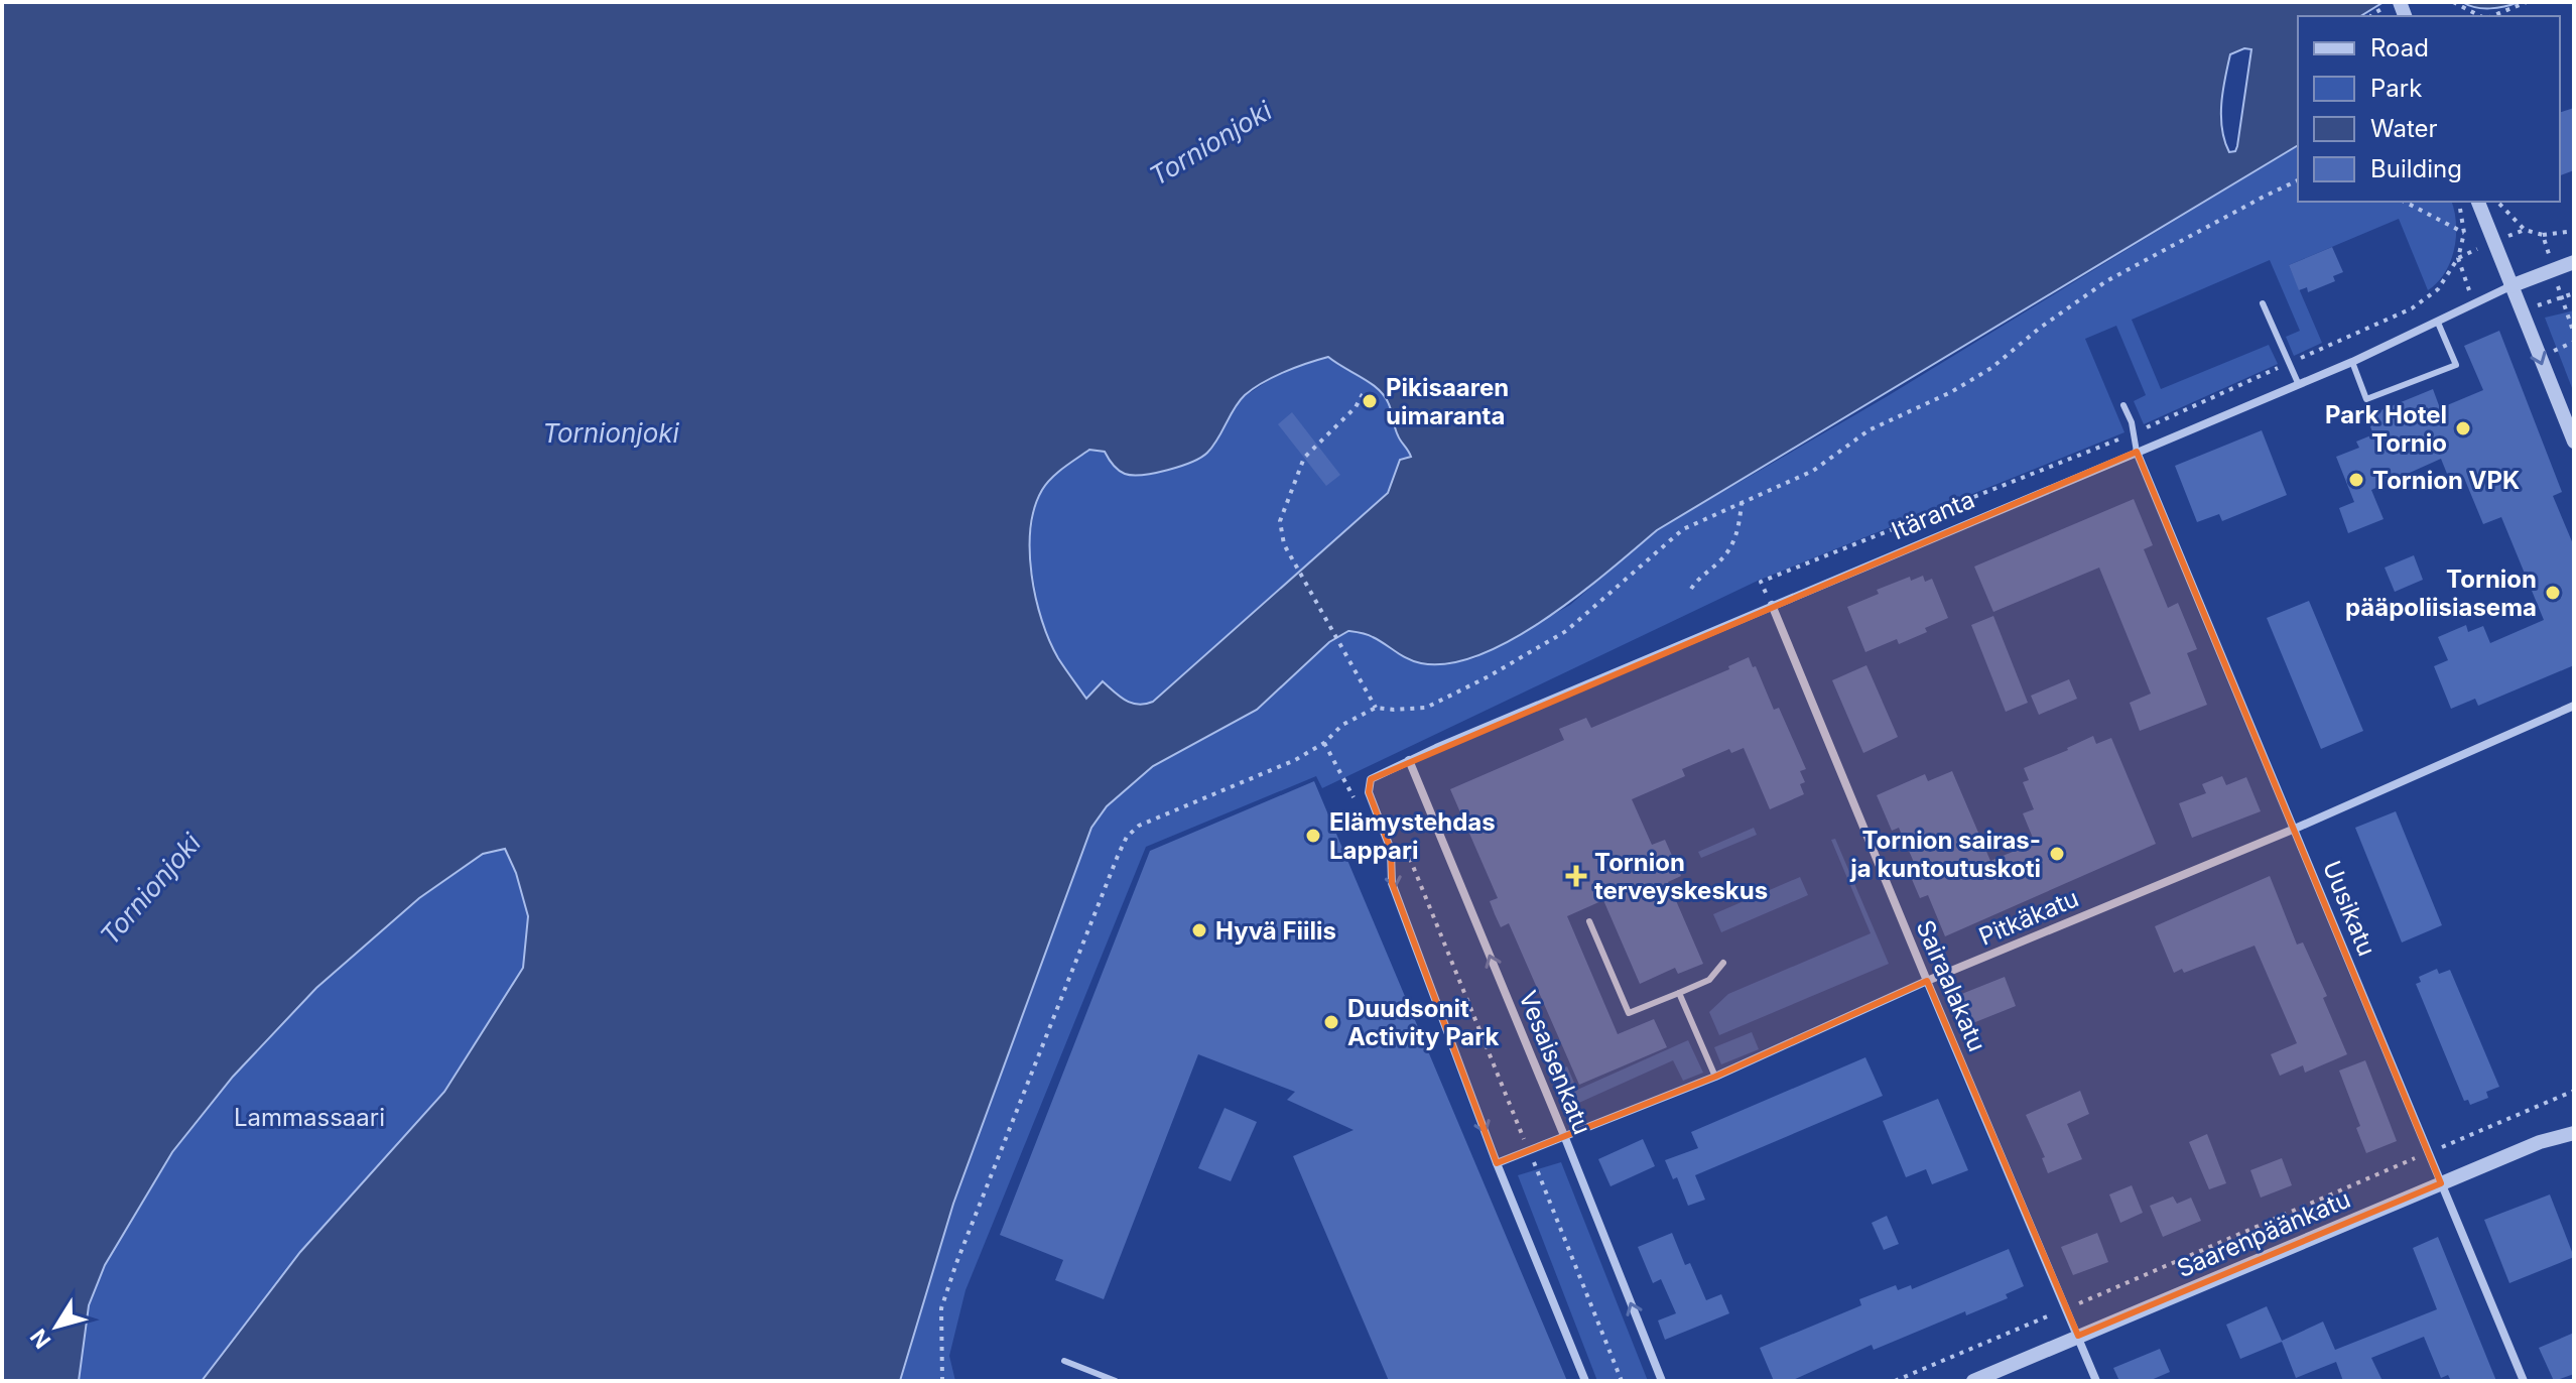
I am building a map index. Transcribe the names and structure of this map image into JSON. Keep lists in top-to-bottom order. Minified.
{"streets":{"street":["Itäranta","Uusikatu","Pitkäkatu","Sairaalakatu","Vesaisenkatu","Saarenpäänkatu"]},"crossings":[["Itäranta","Uusikatu"],["Itäranta","Pitkäkatu"],["Itäranta","Sairaalakatu"],["Itäranta","Vesaisenkatu"],["Uusikatu","Pitkäkatu"],["Uusikatu","Saarenpäänkatu"],["Pitkäkatu","Sairaalakatu"],["Pitkäkatu","Vesaisenkatu"],["Sairaalakatu","Saarenpäänkatu"]],"one_way":["Vesaisenkatu"],"water":["Tornionjoki"],"parks":["Lammassaari"],"places":{"other":["Pikisaaren uimaranta","Park Hotel Tornio","Tornion VPK","Tornion pääpoliisiasema","Elämystehdas Lappari","Tornion sairas- ja kuntoutuskoti","Hyvä Fiilis","Duudsonit Activity Park"],"health":["Tornion terveyskeskus"]},"legend":["Road","Park","Water","Building"],"north":"bottom left"}
